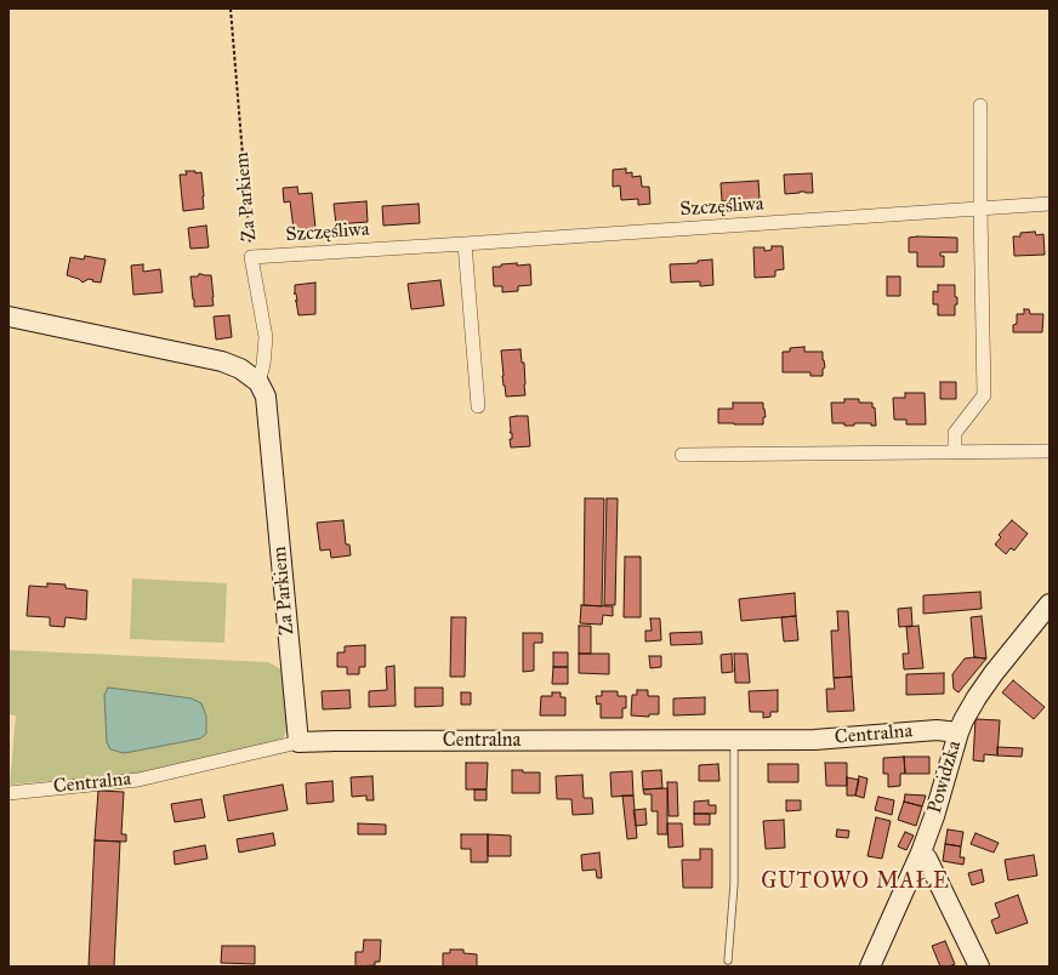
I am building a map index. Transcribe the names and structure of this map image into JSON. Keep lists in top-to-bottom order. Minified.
{"streets":{"street":["Za Parkiem","Szczęśliwa","Centralna","Powidzka"]},"crossings":[["Za Parkiem","Szczęśliwa"],["Za Parkiem","Centralna"],["Centralna","Powidzka"]],"districts":["GUTOWO MAŁE"]}
